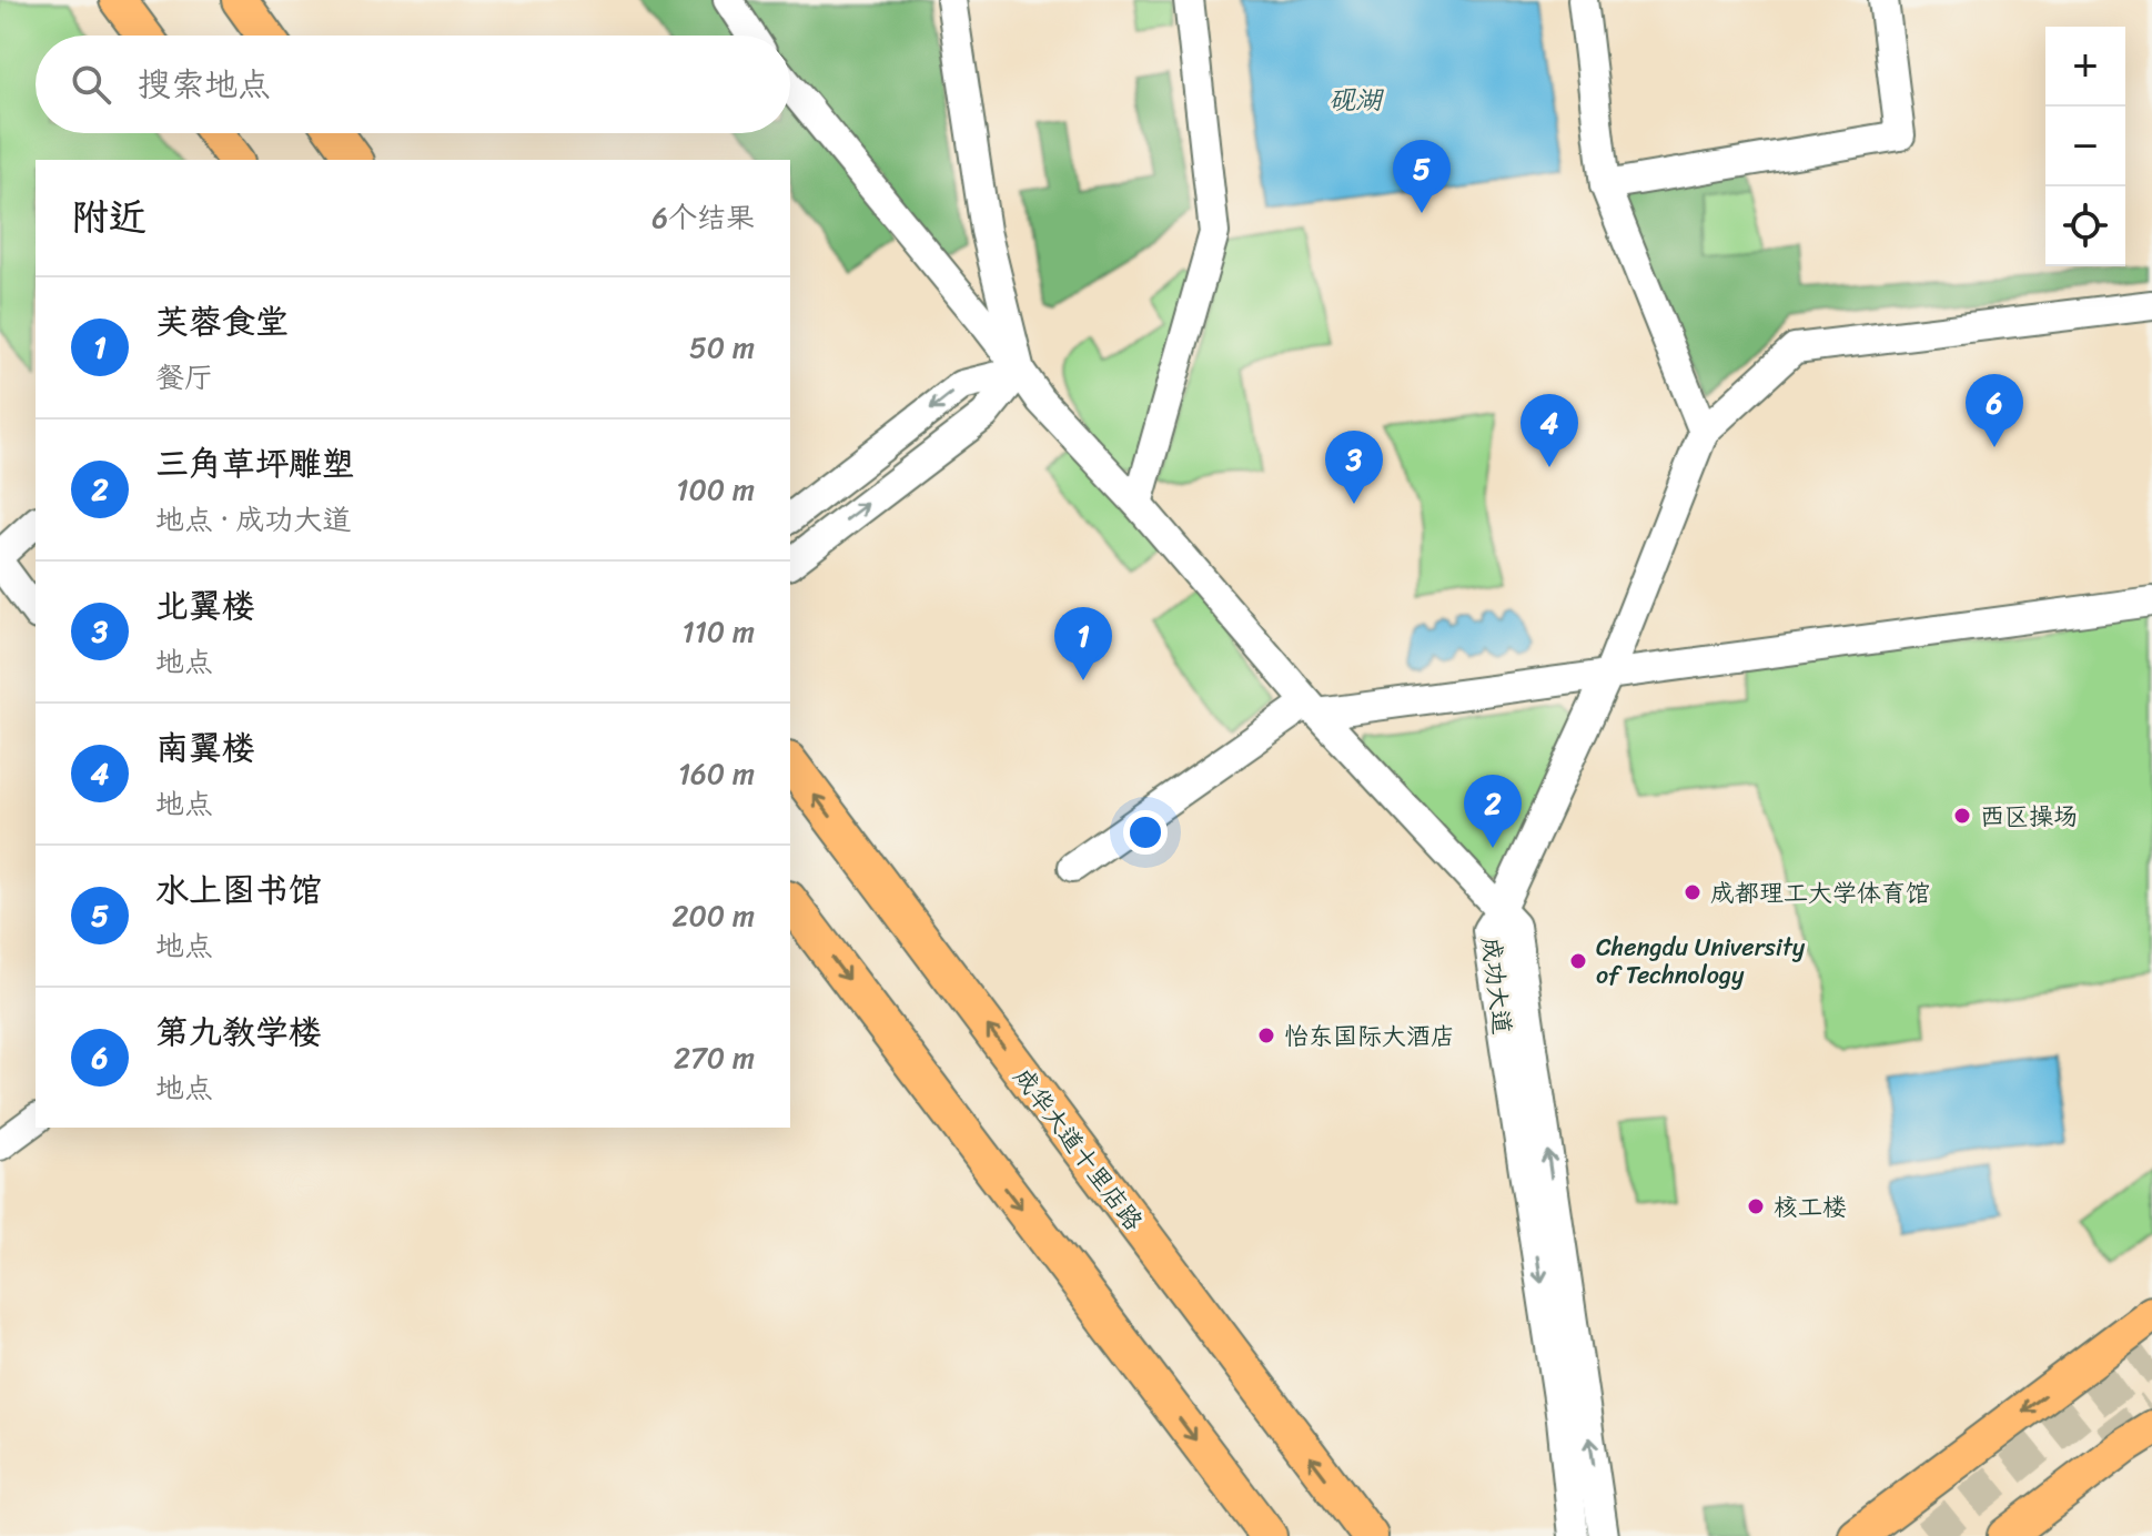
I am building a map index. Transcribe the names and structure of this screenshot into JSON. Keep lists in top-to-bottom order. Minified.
{"streets":{"main road":["成华大道十里店路"],"street":["成功大道"]},"water":["砚湖"],"places":["西区操场","成都理工大学体育馆","Chengdu University of Technology","怡东国际大酒店","核工楼"],"page":{"map_buttons":["+","−"],"search":"搜索地点","pins":["5","6","4","3","1","2"],"heading":["附近","6个结果"],"list":[{"mark":"1","name":"芙蓉食堂","note":"餐厅","value":"50 m"},{"mark":"2","name":"三角草坪雕塑","note":"地点 · 成功大道","value":"100 m"},{"mark":"3","name":"北翼楼","note":"地点","value":"110 m"},{"mark":"4","name":"南翼楼","note":"地点","value":"160 m"},{"mark":"5","name":"水上图书馆","note":"地点","value":"200 m"},{"mark":"6","name":"第九教学楼","note":"地点","value":"270 m"}]}}
